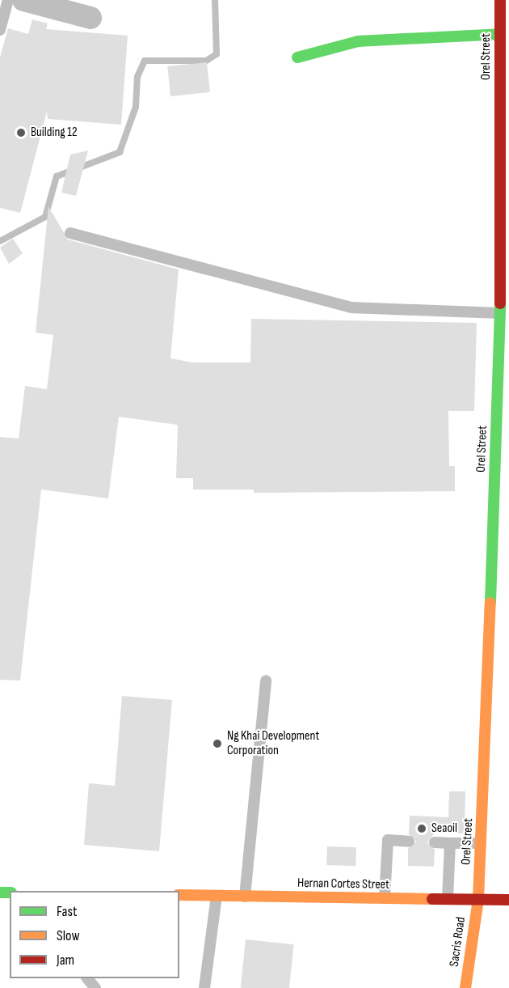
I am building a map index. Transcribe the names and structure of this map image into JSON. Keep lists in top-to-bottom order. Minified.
{"streets":{"street":["Orel Street","Hernan Cortes Street","Sacris Road"]},"crossings":[["Orel Street","Hernan Cortes Street"],["Orel Street","Sacris Road"],["Hernan Cortes Street","Sacris Road"]],"places":["Building 12","Ng Khai Development Corporation","Seaoil"],"legend":["Fast","Slow","Jam"]}
